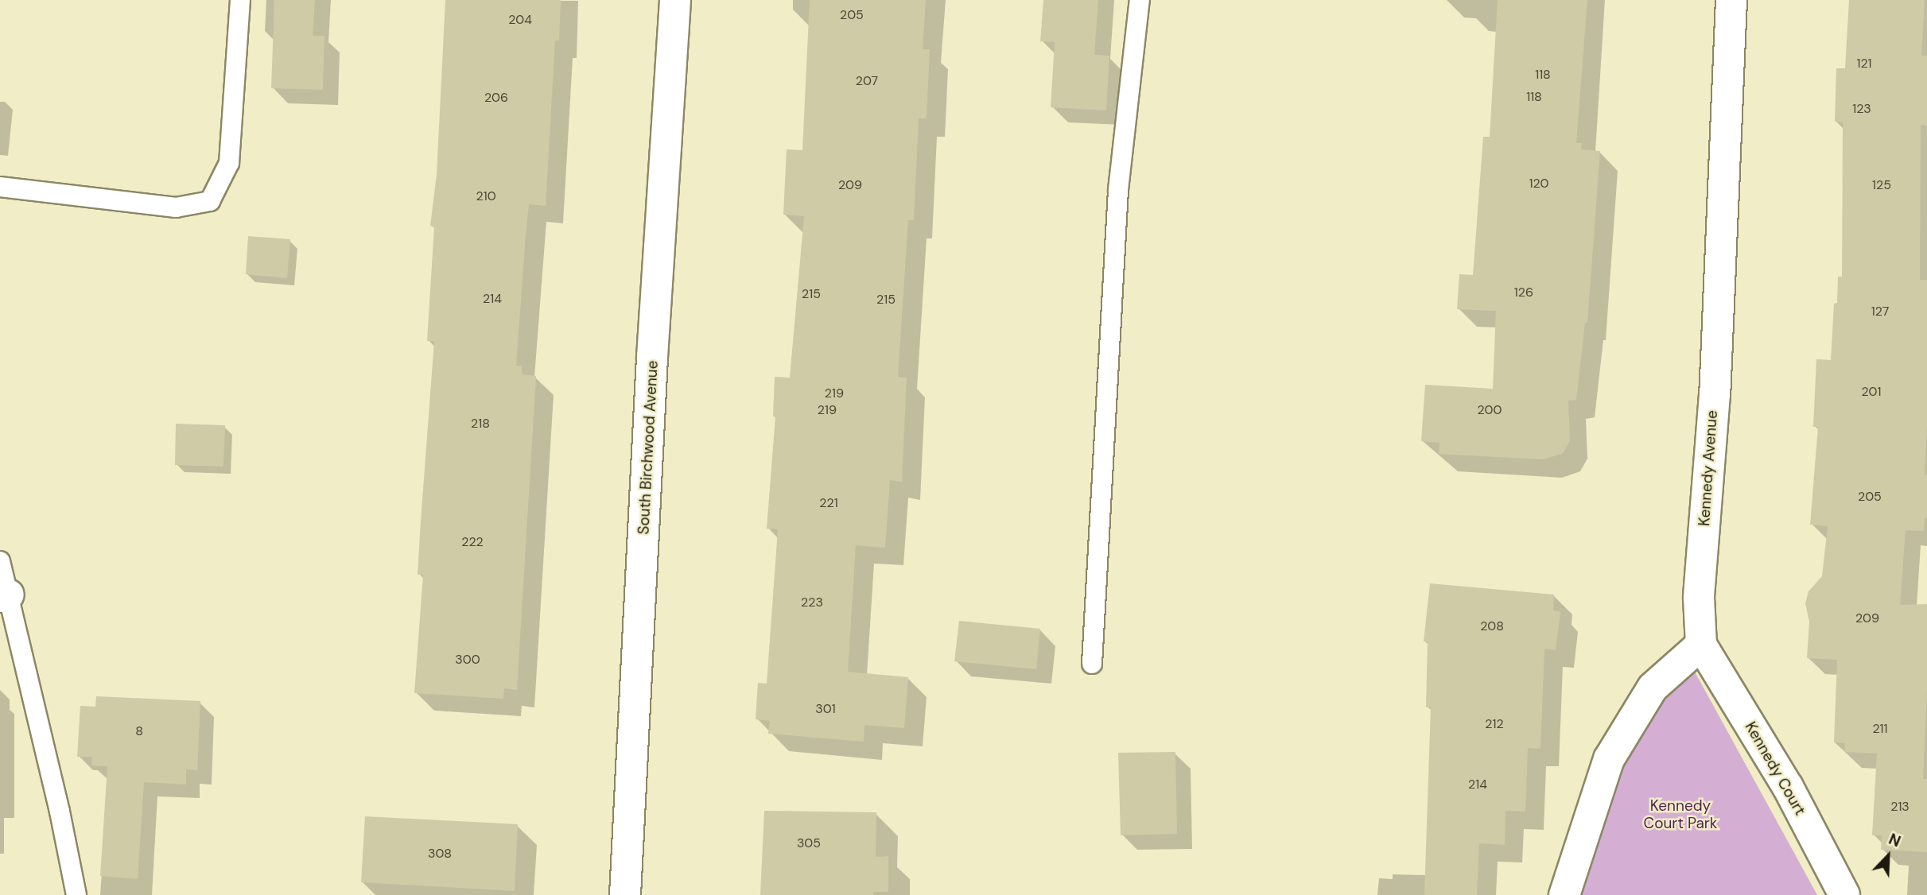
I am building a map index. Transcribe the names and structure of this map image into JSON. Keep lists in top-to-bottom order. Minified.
{"streets":{"street":["South Birchwood Avenue","Kennedy Avenue","Kennedy Court"]},"crossings":[["Kennedy Avenue","Kennedy Court"]],"parks":["Kennedy Court Park"],"house_numbers":["205","204","121","118","207","118","206","123","120","209","125","210","126","215","214","215","127","201","219","219","200","218","205","221","222","223","209","208","300","301","212","211","8","214","213","305","308"],"north":"top right"}
